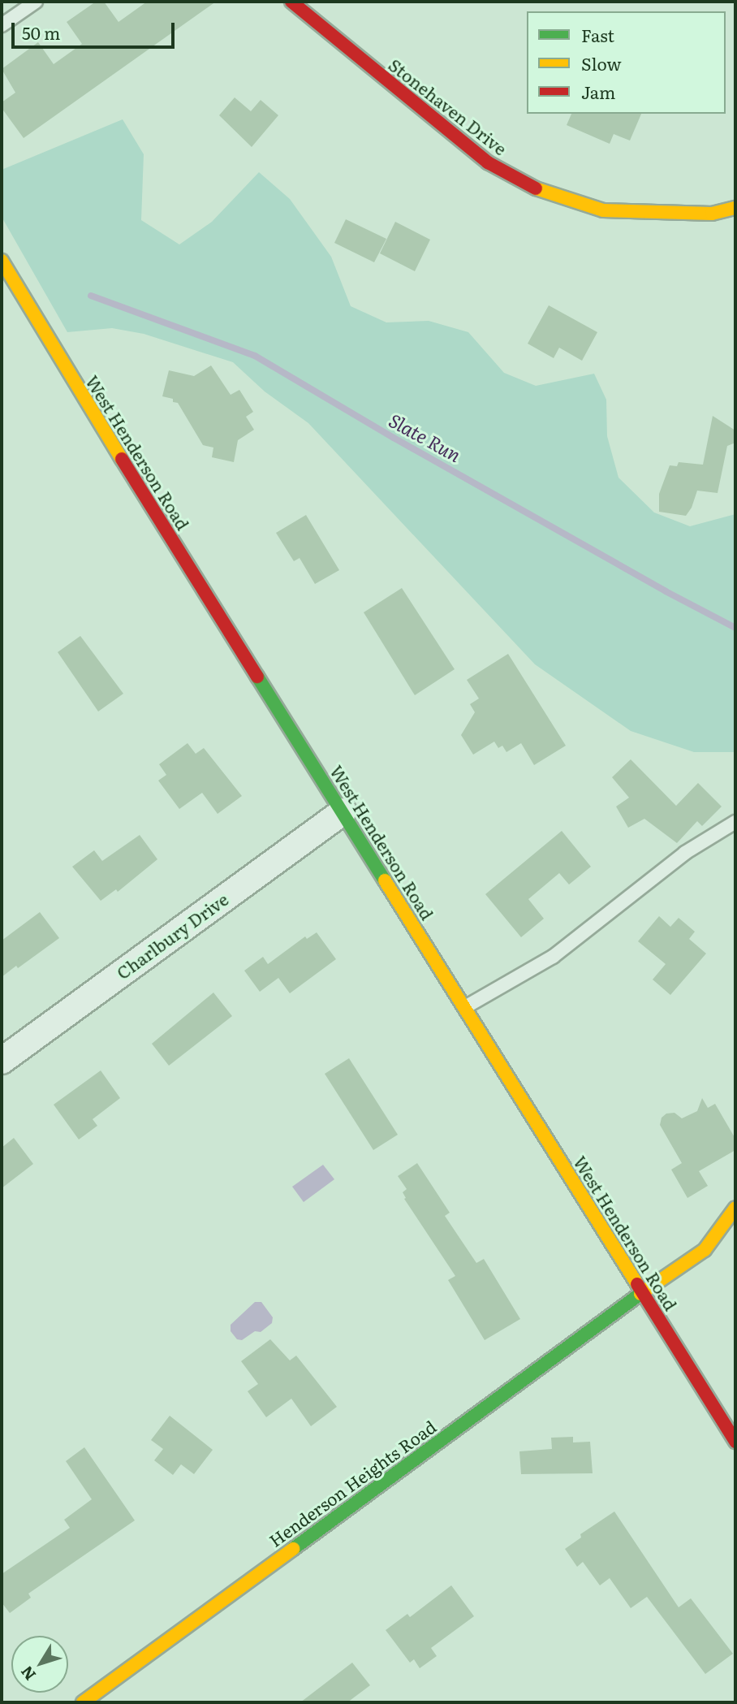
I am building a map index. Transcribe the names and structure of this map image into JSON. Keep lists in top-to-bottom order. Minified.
{"streets":{"main road":["Stonehaven Drive","West Henderson Road","Henderson Heights Road"],"street":["Charlbury Drive"]},"crossings":[["West Henderson Road","Charlbury Drive"],["West Henderson Road","Henderson Heights Road"]],"water":["Slate Run"],"legend":["Fast","Slow","Jam"],"scale_bar":"50 m","north":"bottom left"}
